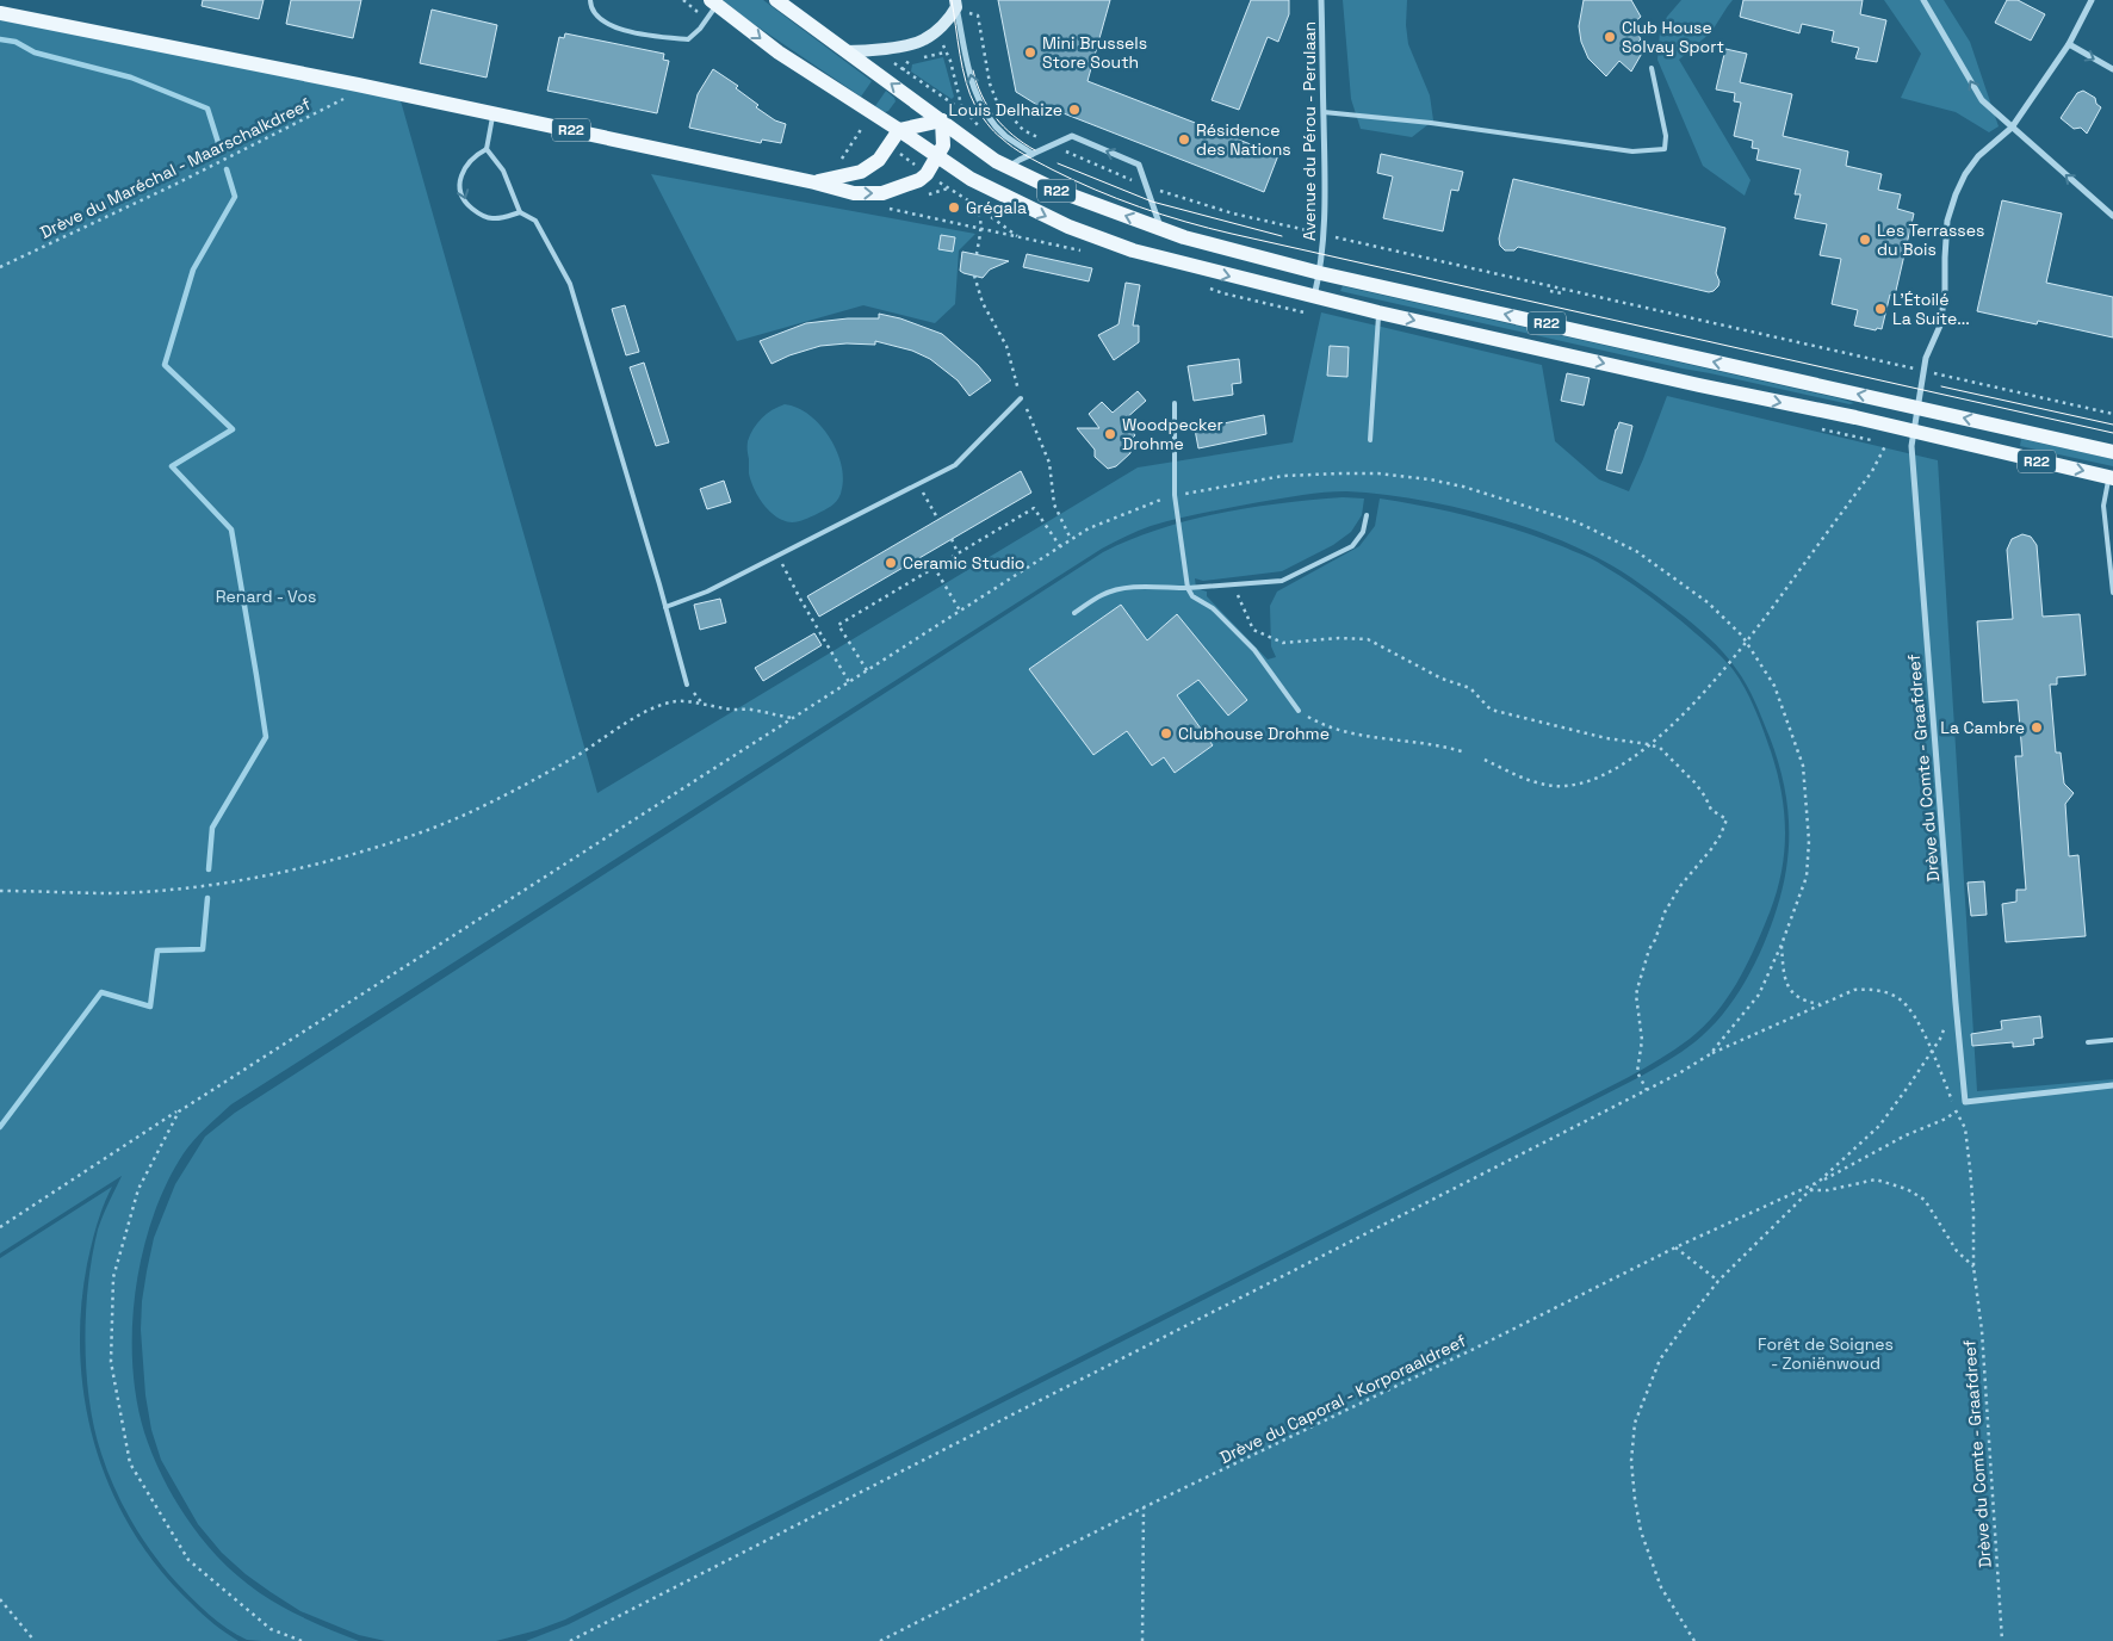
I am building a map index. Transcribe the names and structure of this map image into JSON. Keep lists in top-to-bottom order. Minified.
{"streets":{"main road":["R22"],"street":["Avenue du Pérou - Perulaan","Drève du Comte - Graafdreef"],"path":["Drève du Maréchal - Maarschalkdreef","Drève du Caporal - Korporaaldreef"]},"crossings":[["R22","Avenue du Pérou - Perulaan"],["R22","Drève du Maréchal - Maarschalkdreef"],["R22","Drève du Comte - Graafdreef"]],"parks":["Renard - Vos","Forêt de Soignes - Zoniënwoud"],"places":["Club House Solvay Sport","Mini Brussels Store South","Louis Delhaize","Résidence des Nations","Grégala","Les Terrasses du Bois","L'Étoilé La Suite...","Woodpecker Drohme","Ceramic Studio","La Cambre","Clubhouse Drohme"]}
